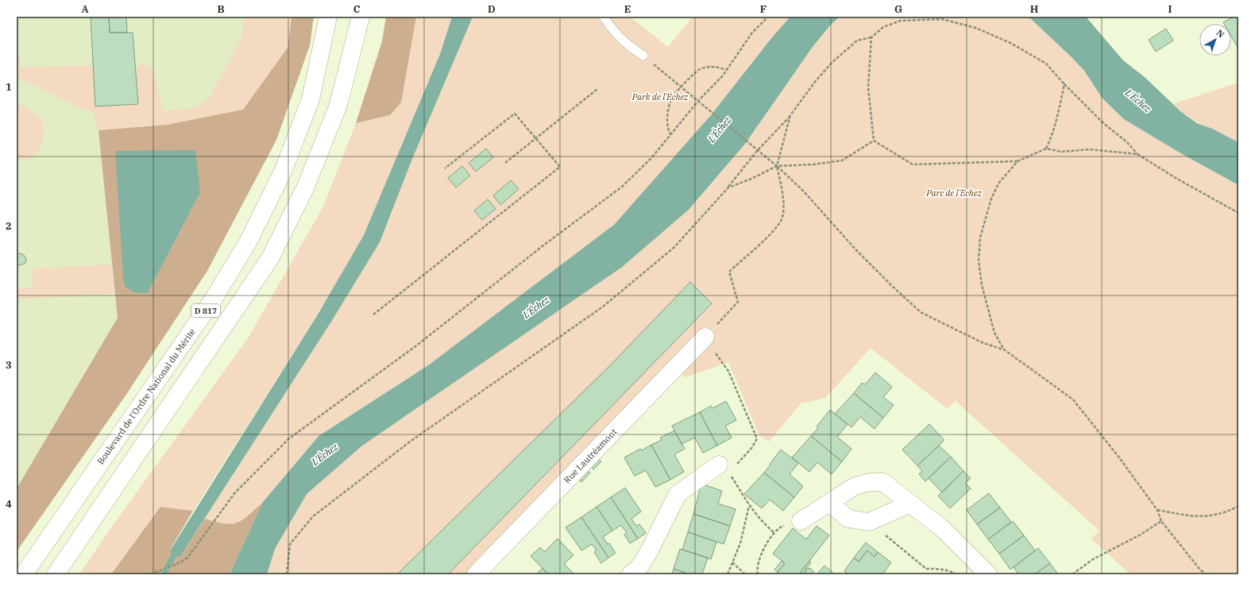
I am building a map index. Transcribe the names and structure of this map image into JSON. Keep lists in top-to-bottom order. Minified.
{"streets":{"main road":["D 817","Boulevard de l'Ordre National du Mérite","Rue Lautréamont"]},"water":["L'Échez"],"parks":["Park de l'Échez","Parc de l'Echez"],"north":"top right","grid":{"columns":["A","B","C","D","E","F","G","H","I"],"rows":["1","2","3","4"]}}
